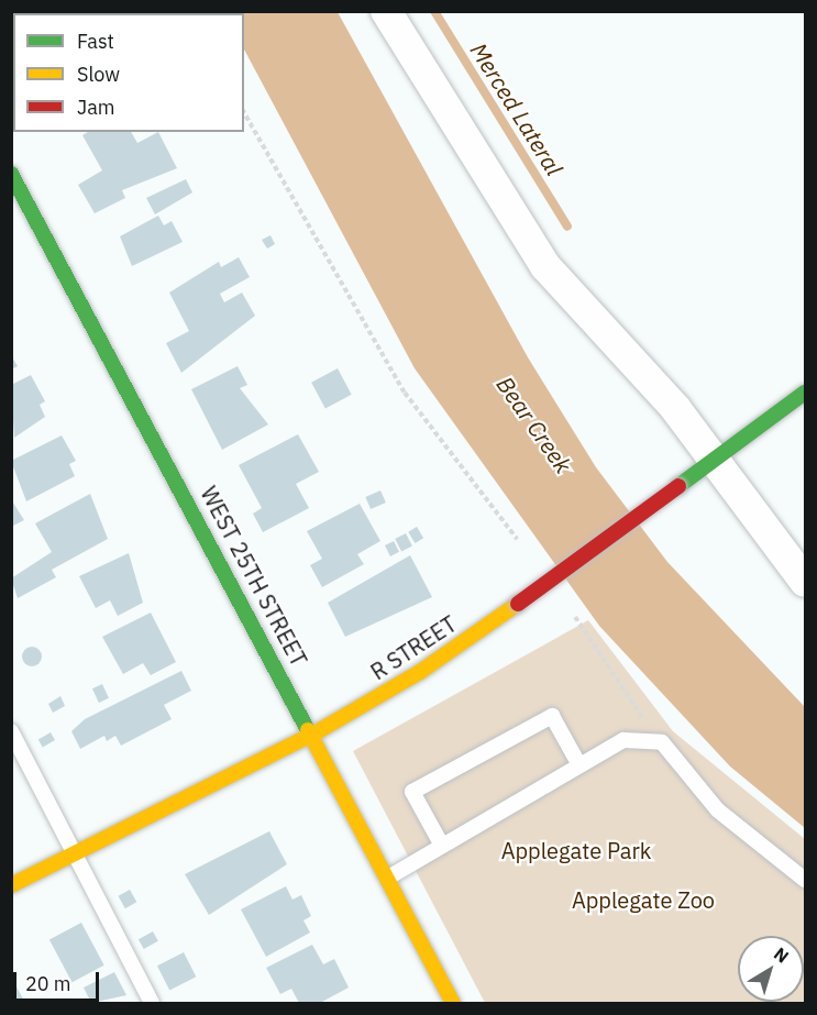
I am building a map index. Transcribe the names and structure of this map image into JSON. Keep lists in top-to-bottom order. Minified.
{"streets":{"street":["WEST 25TH STREET","R STREET"]},"crossings":[["WEST 25TH STREET","R STREET"]],"water":["Merced Lateral","Bear Creek"],"parks":["Applegate Park","Applegate Zoo"],"legend":["Fast","Slow","Jam"],"scale_bar":"20 m","north":"top right"}
